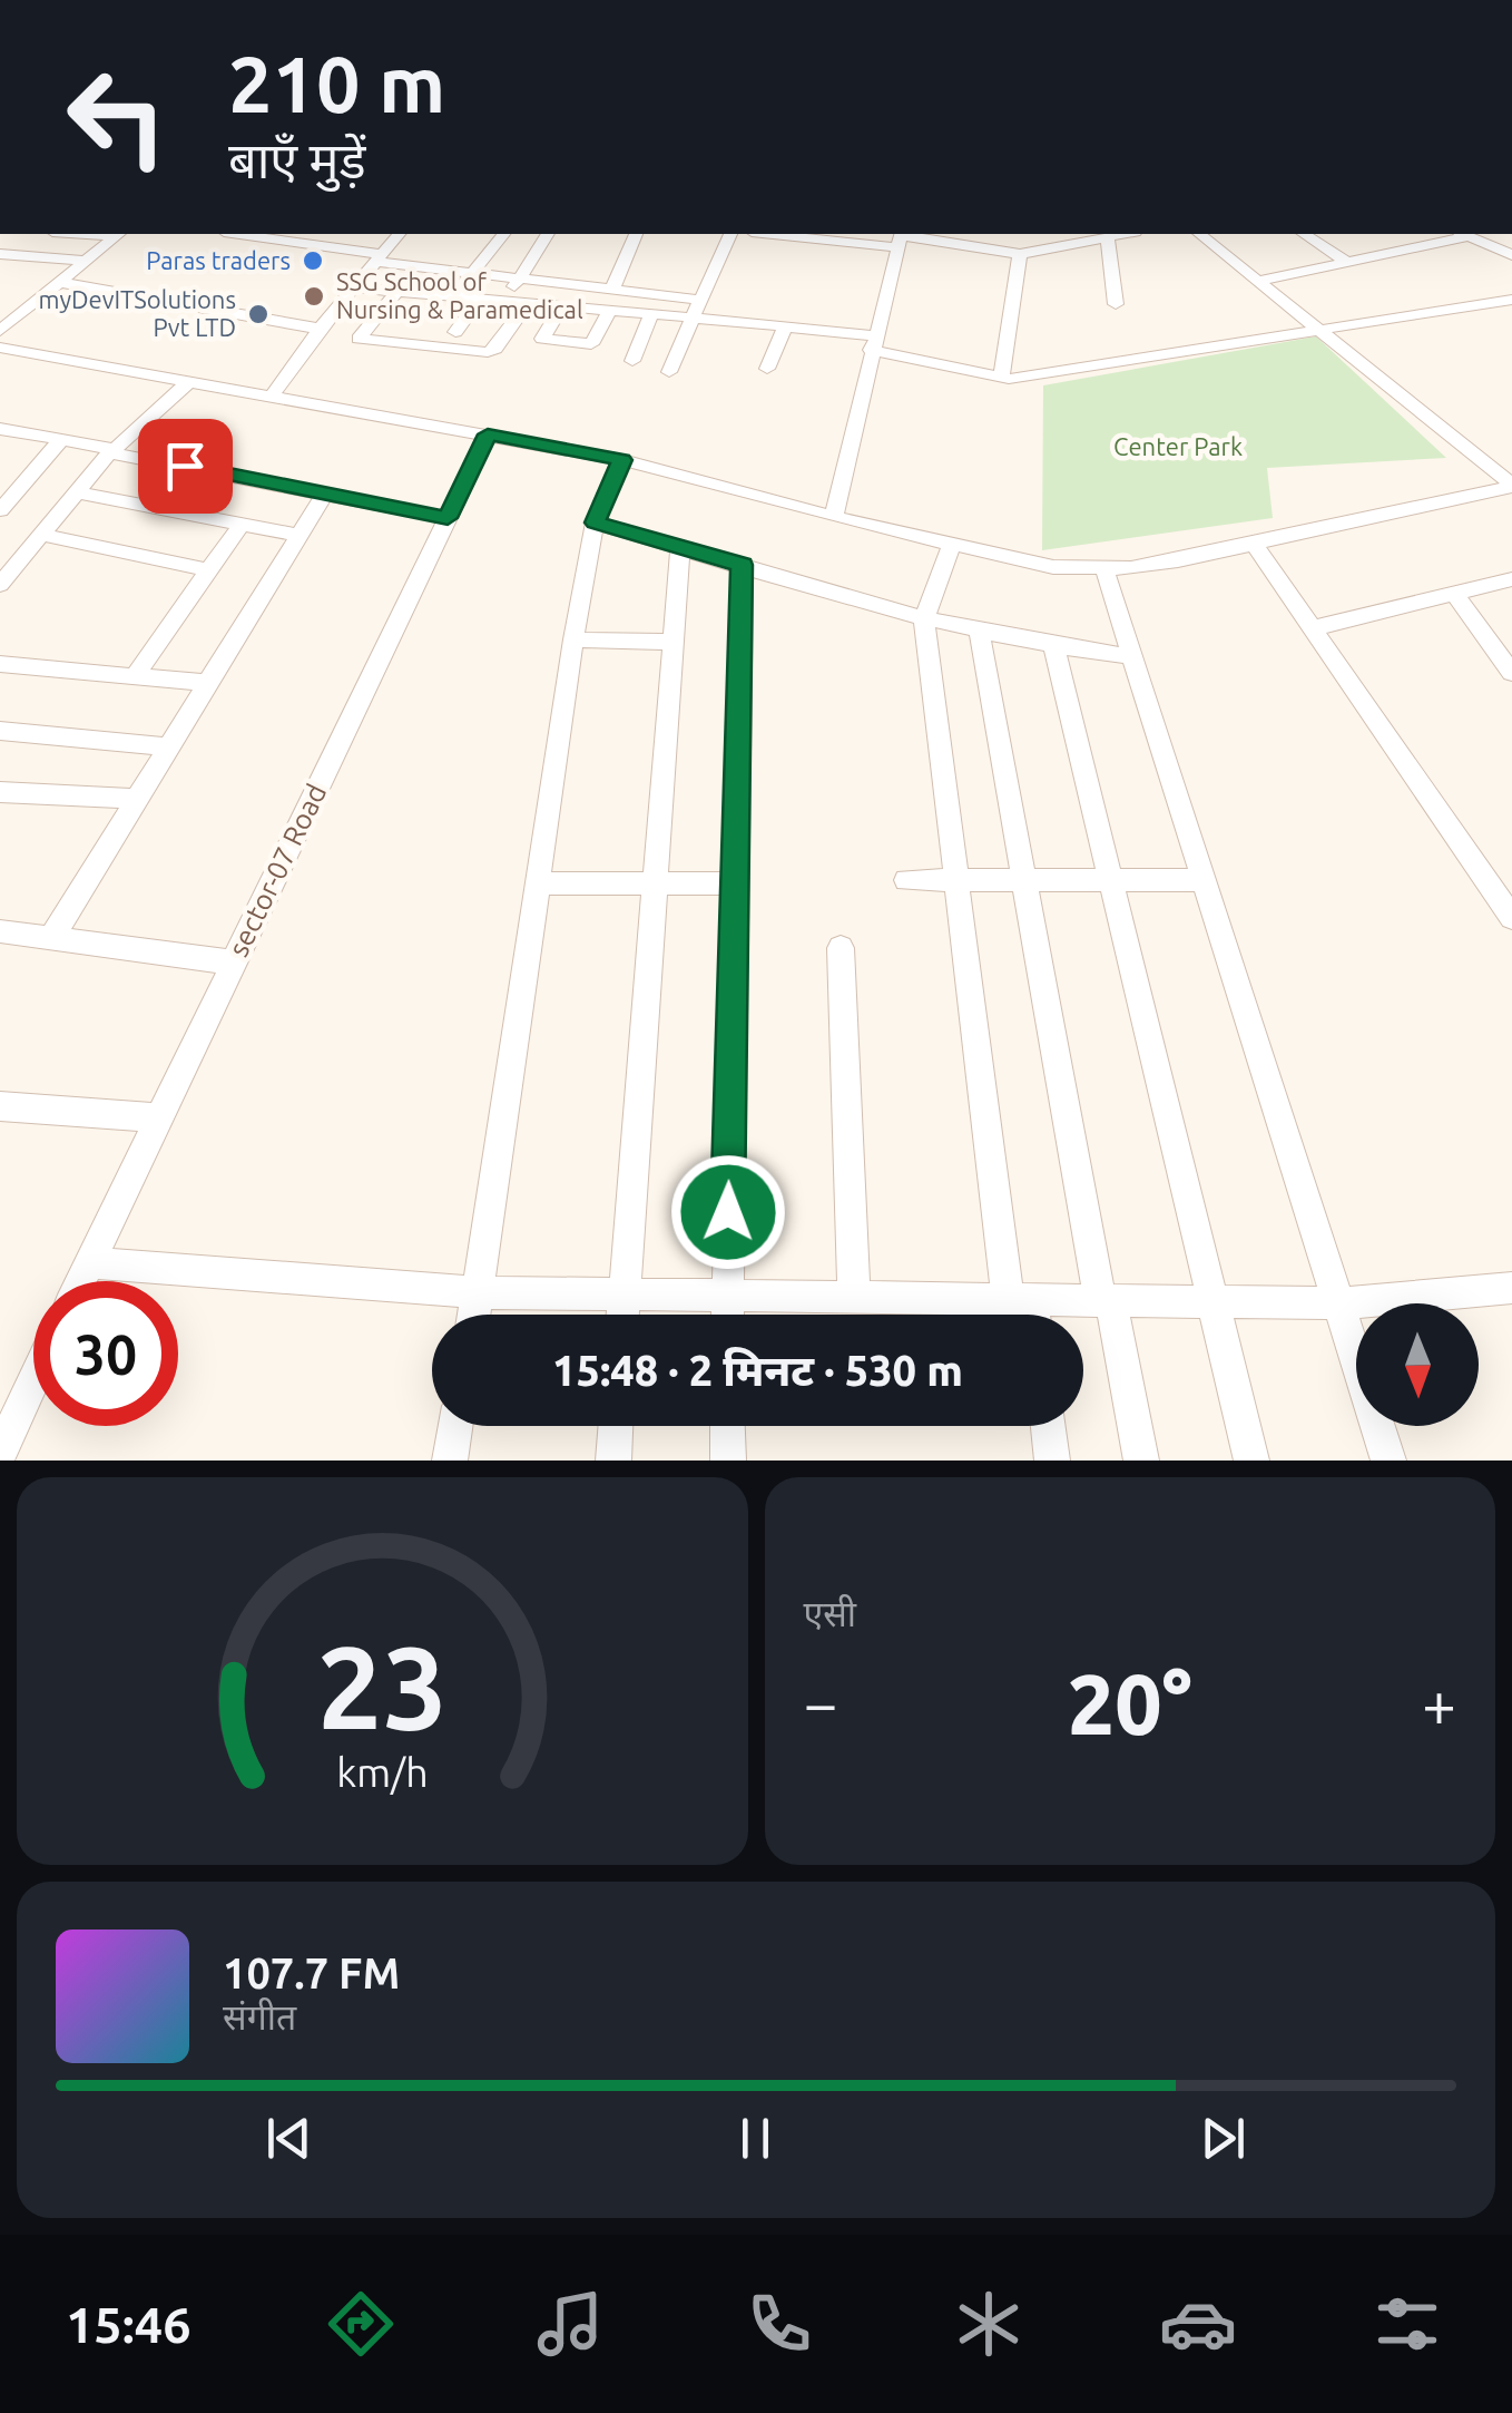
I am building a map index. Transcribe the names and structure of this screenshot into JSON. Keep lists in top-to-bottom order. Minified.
{"streets":{"street":["sector-07 Road"]},"parks":["Center Park"],"places":["Paras traders","SSG School of Nursing & Paramedical","myDevITSolutions Pvt LTD"],"north":"bottom","page":{"turn":["210 m","बाएँ मुड़ें"],"limit":"30","trip":"15:48 · 2 मिनट · 530 m","tile":"एसी","heat":["−","20°","+"],"song":["107.7 FM","संगीत"],"tabs":"15:46","gauge":["23","km/h"]}}
